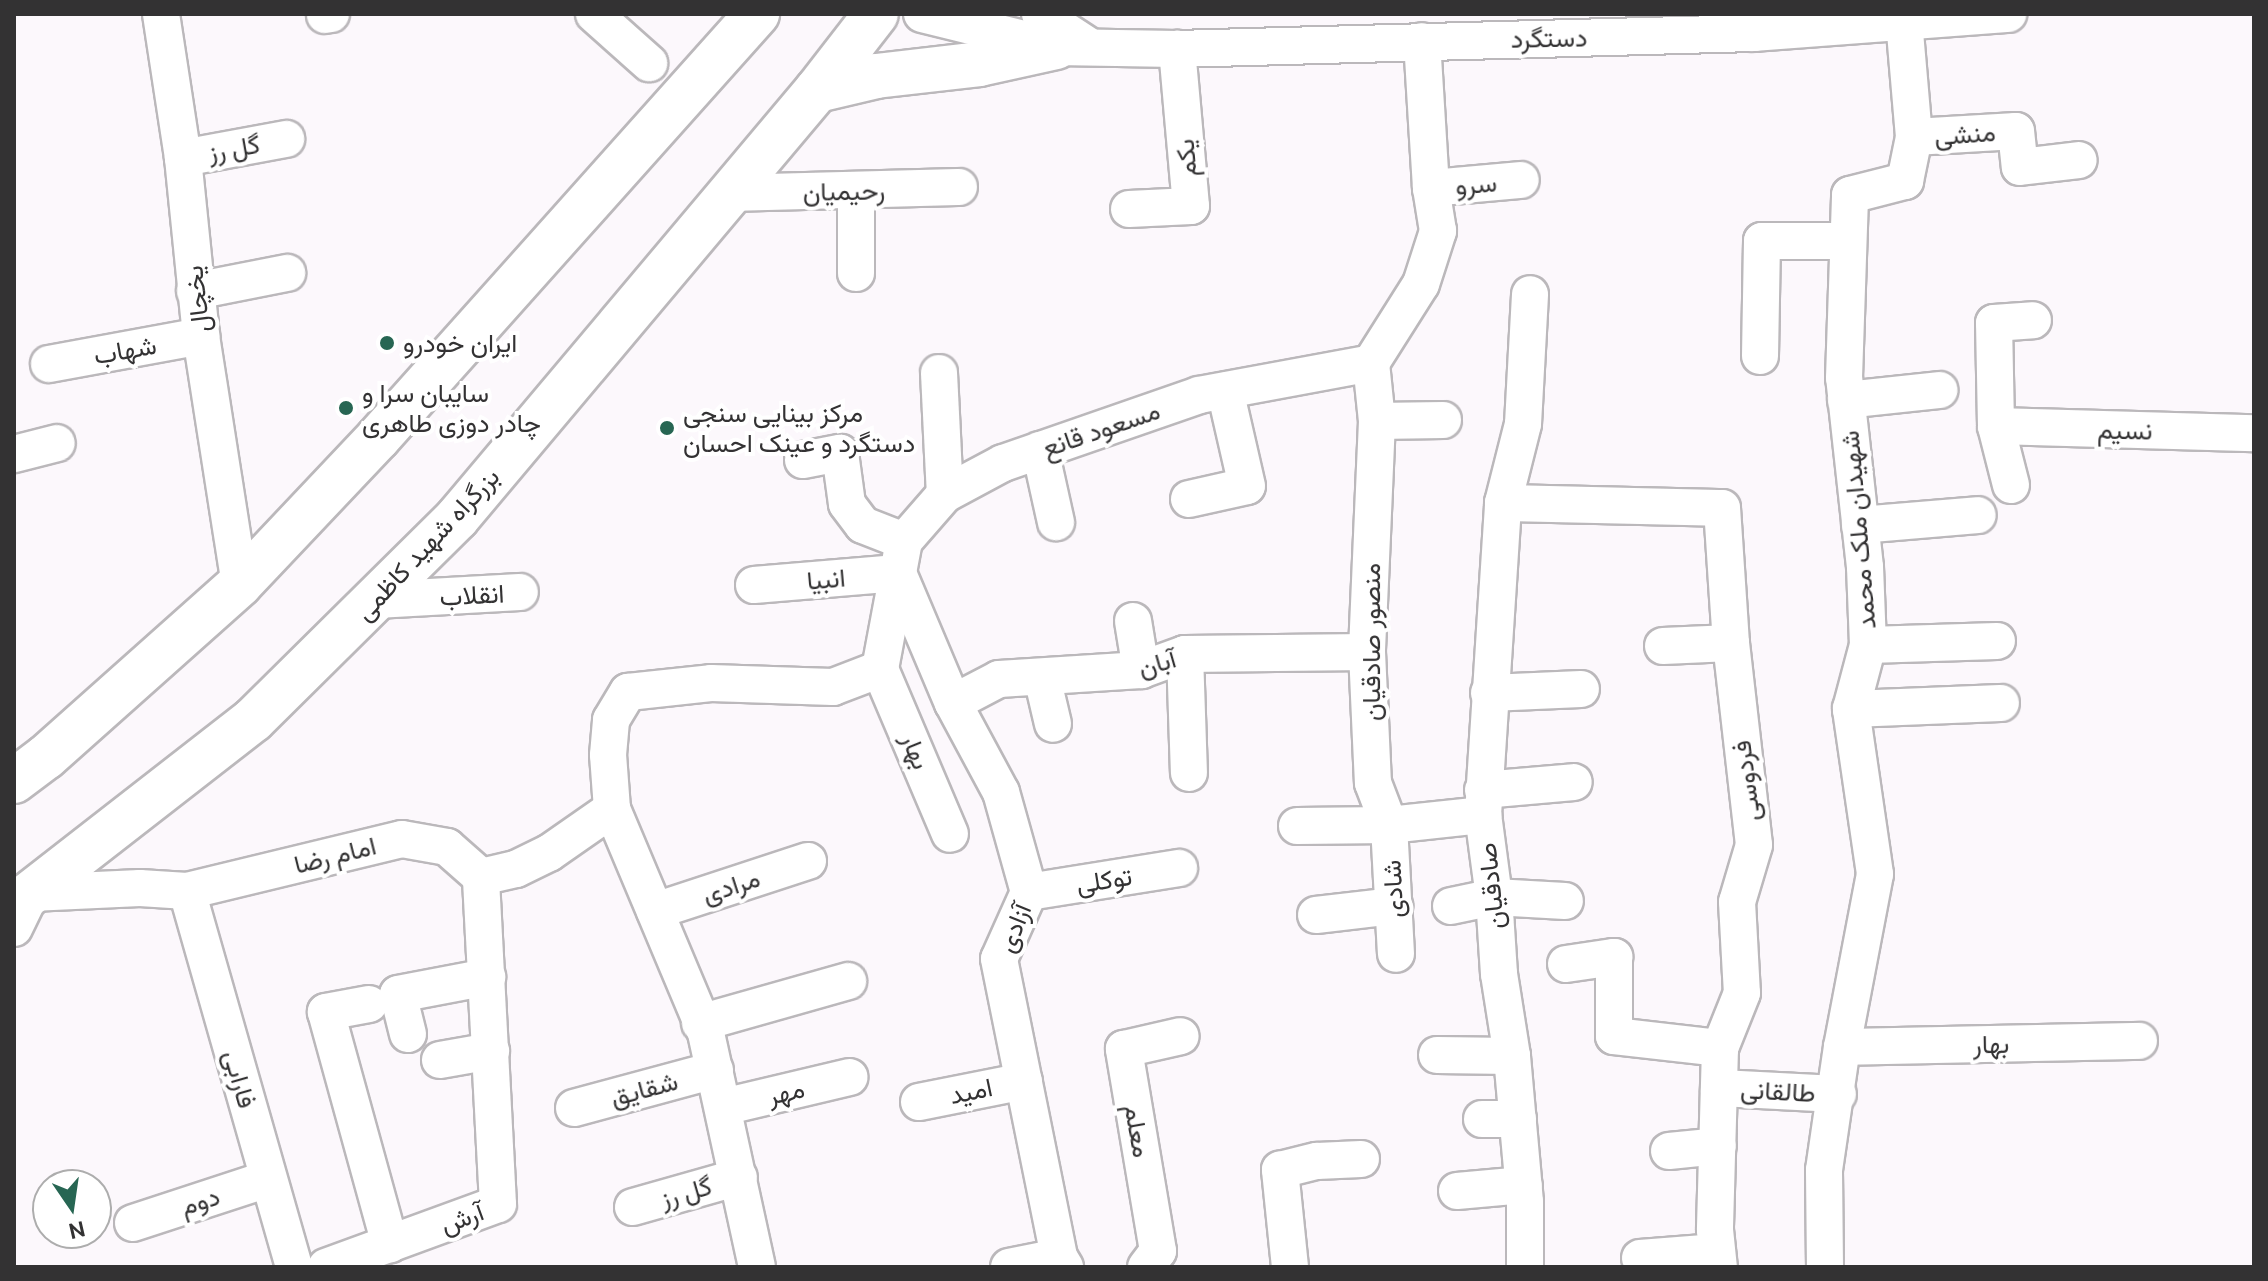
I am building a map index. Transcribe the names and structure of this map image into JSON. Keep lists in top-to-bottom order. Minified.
{"streets":{"highway":["بزرگراه شهید کاظمی"],"street":["دستگرد","منشی","گل رز","یکم","سرو","رحیمیان","یخچال","شهاب","مسعود قانع","نسیم","شهیدان ملک محمد","انبیا","انقلاب","منصور صادقیان","آبان","بهار","فردوسی","امام رضا","توکلی","مرادی","صادقیان","شادی","آزادی","فارابی","شقایق","امید","طالقانی","مهر","معلم","دوم","آرش"]},"crossings":[["دستگرد","یکم"],["دستگرد","شهیدان ملک محمد"],["منشی","شهیدان ملک محمد"],["گل رز","یخچال"],["رحیمیان","بزرگراه شهید کاظمی"],["یخچال","شهاب"],["مسعود قانع","انبیا"],["مسعود قانع","منصور صادقیان"],["مسعود قانع","آزادی"],["شهیدان ملک محمد","بهار"],["شهیدان ملک محمد","طالقانی"],["بزرگراه شهید کاظمی","انقلاب"],["بزرگراه شهید کاظمی","امام رضا"],["انبیا","آزادی"],["منصور صادقیان","آبان"],["منصور صادقیان","شادی"],["آبان","آزادی"],["فردوسی","صادقیان"],["فردوسی","طالقانی"],["امام رضا","فارابی"],["امام رضا","آرش"],["توکلی","آزادی"],["آزادی","امید"],["فارابی","دوم"]],"places":["ایران خودرو","سایبان سرا و چادر دوزی طاهری","مرکز بینایی سنجی دستگرد و عینک احسان"],"north":"bottom"}
